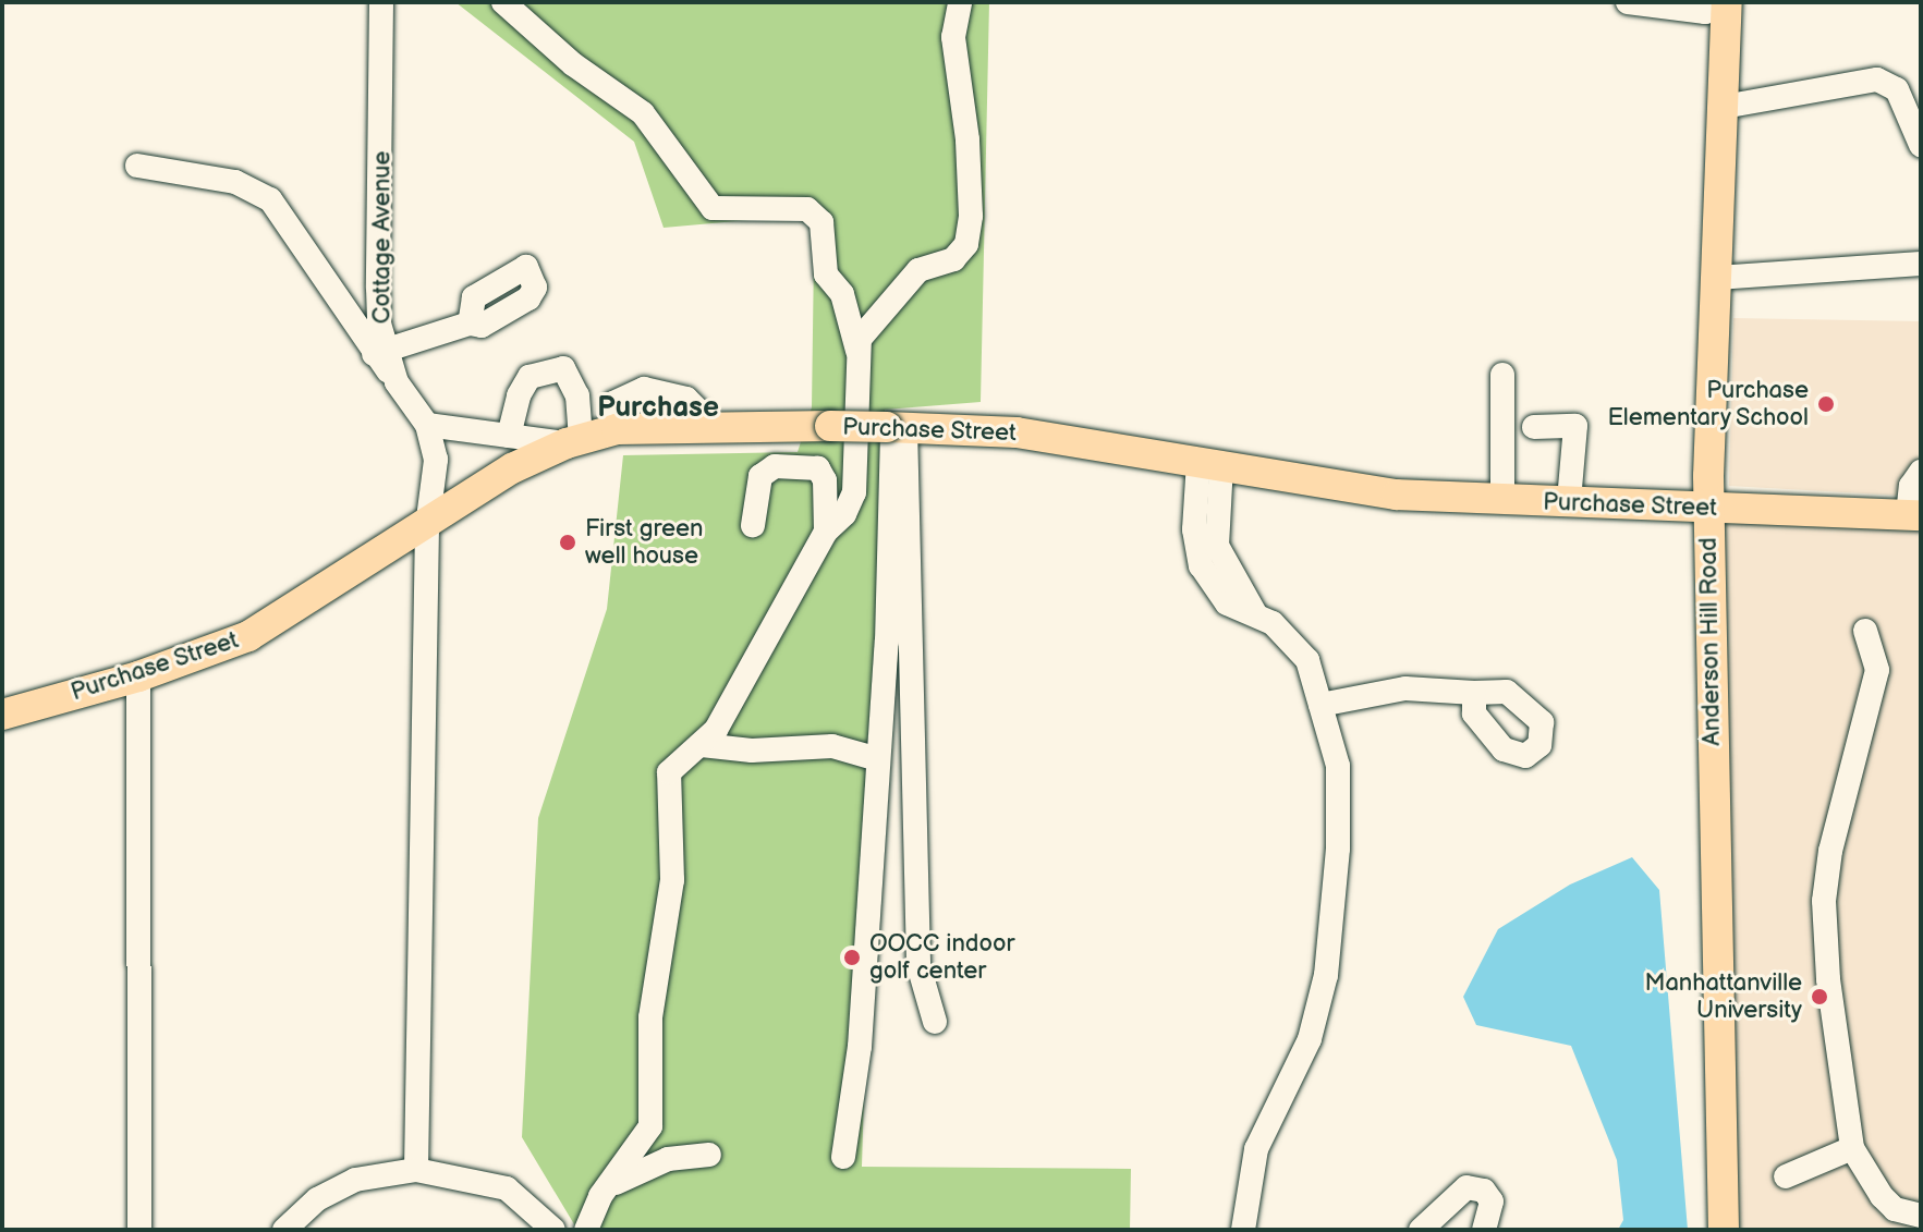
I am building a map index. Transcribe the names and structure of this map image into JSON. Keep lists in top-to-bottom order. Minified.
{"streets":{"main road":["Purchase Street","Anderson Hill Road"],"street":["Cottage Avenue"]},"crossings":[["Purchase Street","Anderson Hill Road"]],"districts":["Purchase"],"places":["Purchase Elementary School","First green well house","OOCC indoor golf center","Manhattanville University"]}
